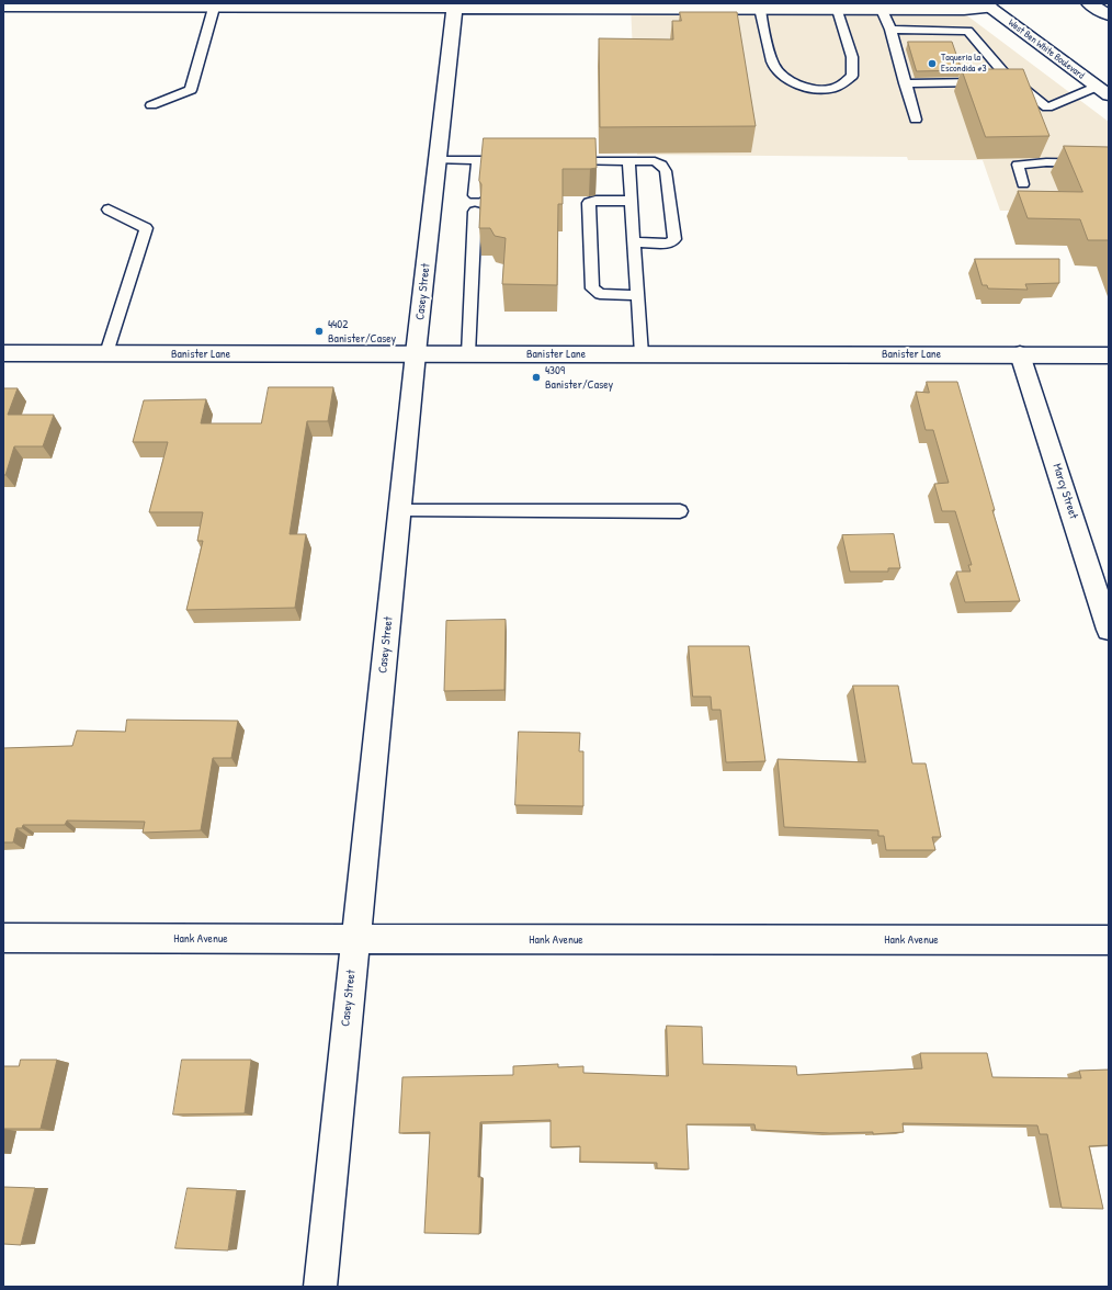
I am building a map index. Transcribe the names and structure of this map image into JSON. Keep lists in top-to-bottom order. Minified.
{"streets":{"main road":["West Ben White Boulevard","Casey Street","Banister Lane","Marcy Street","Hank Avenue"]},"crossings":[["Casey Street","Banister Lane"],["Casey Street","Hank Avenue"],["Banister Lane","Marcy Street"]],"places":["Taqueria la Escondida #3","4402 Banister/Casey","4309 Banister/Casey"]}
